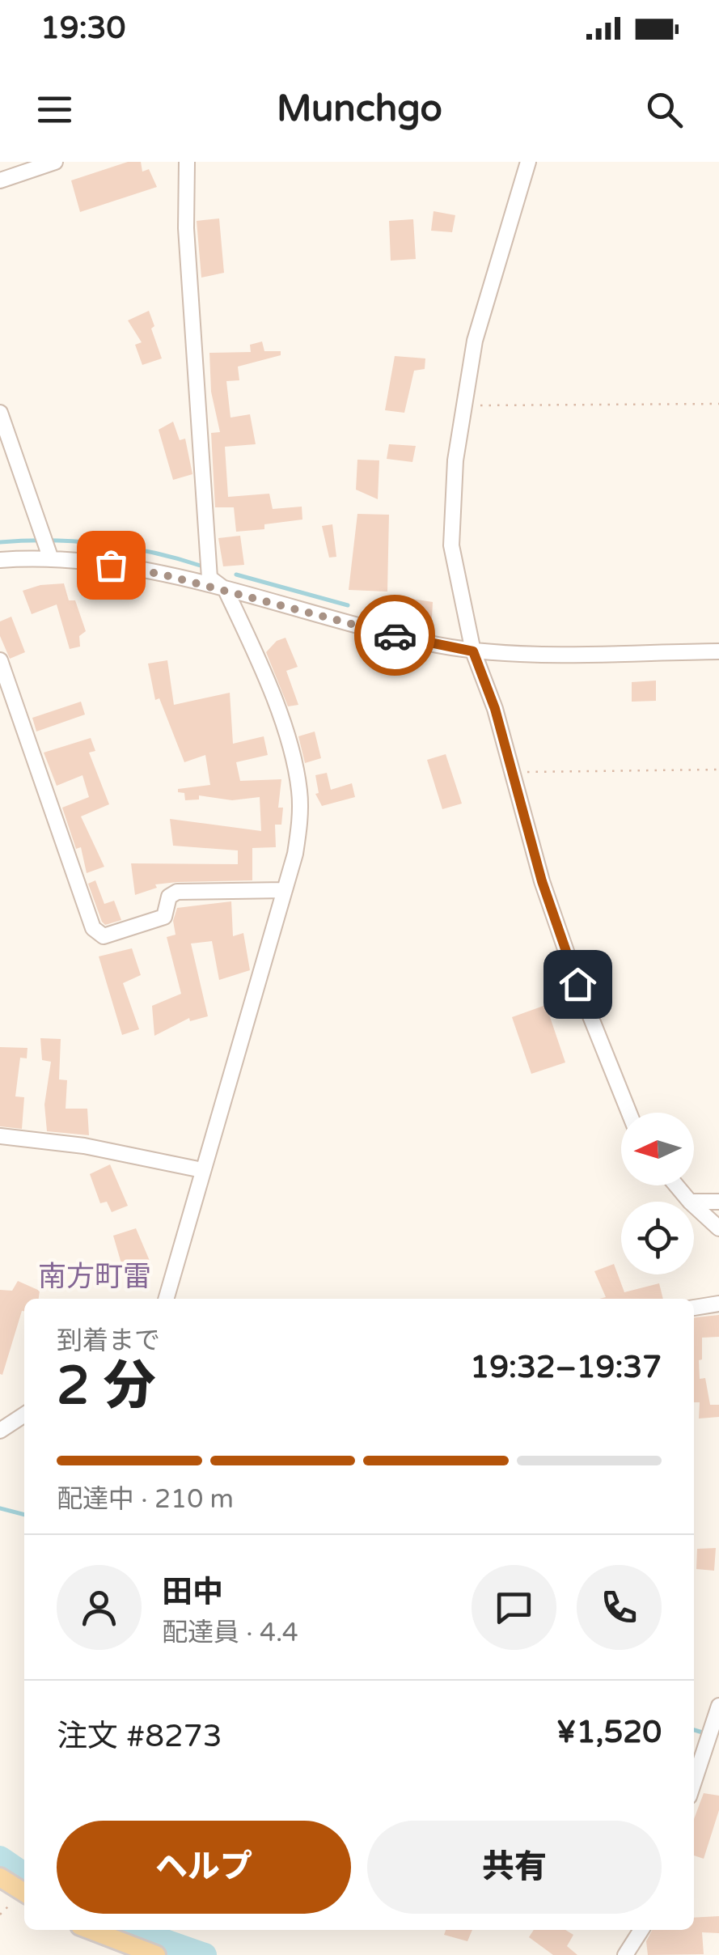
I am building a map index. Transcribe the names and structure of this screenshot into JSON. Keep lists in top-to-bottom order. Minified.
{"districts":["南方町雷"],"north":"left","page":{"status":"19:30","header":"Munchgo","heading":["2 分","到着まで","19:32–19:37"],"panel":["田中","配達員 · 4.4","注文 #8273","¥1,520"],"bar":"配達中 · 210 m","buttons":["ヘルプ","共有"]}}
